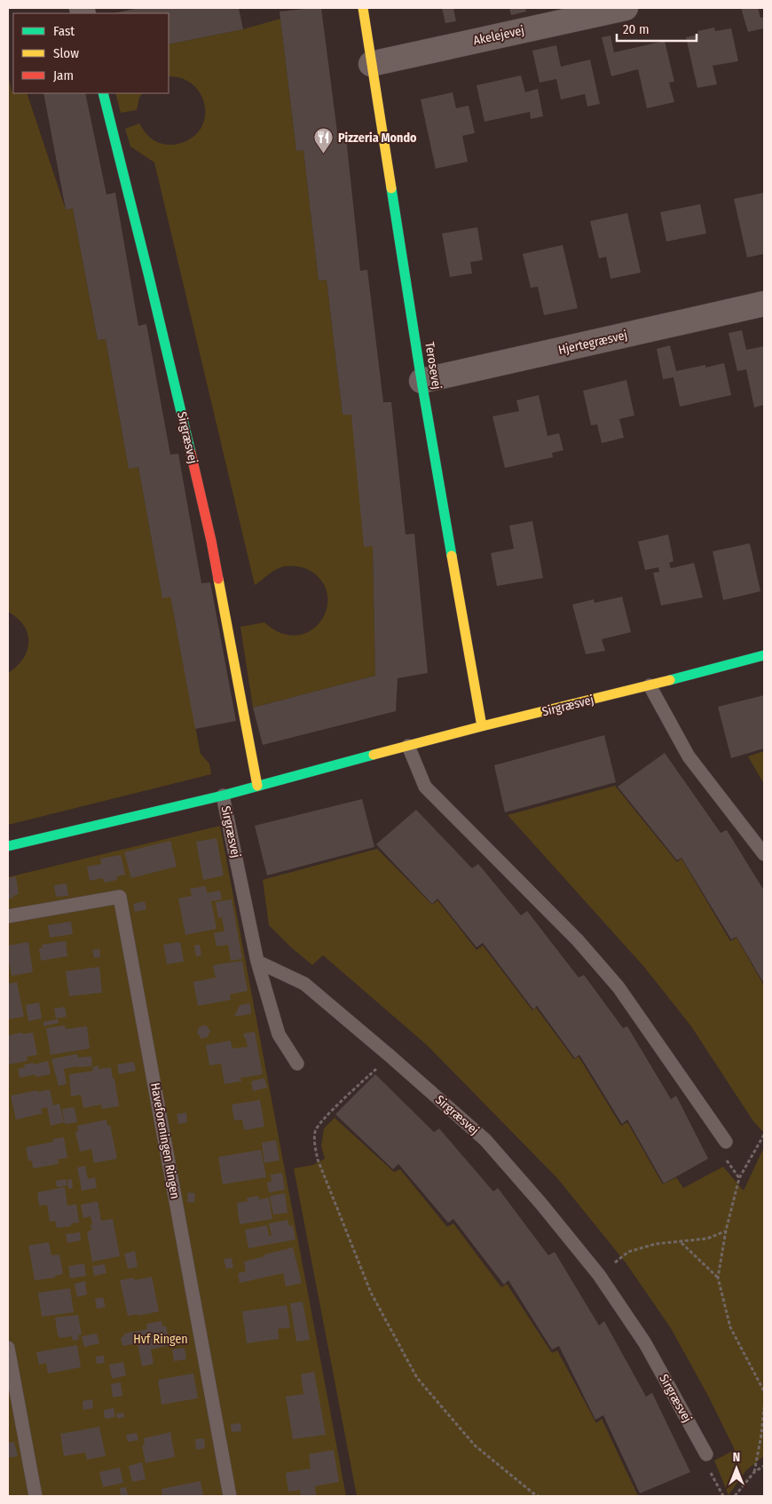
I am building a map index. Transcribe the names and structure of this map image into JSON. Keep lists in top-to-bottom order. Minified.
{"streets":{"street":["Akelejevej","Hjertegræsvej","Terosevej","Sirgræsvej"],"lane":["Haveforeningen Ringen"]},"crossings":[["Akelejevej","Terosevej"],["Hjertegræsvej","Terosevej"],["Terosevej","Sirgræsvej"]],"parks":["Hvf Ringen"],"places":{"restaurant":["Pizzeria Mondo"]},"legend":["Fast","Slow","Jam"],"scale_bar":"20 m","north":"top"}
